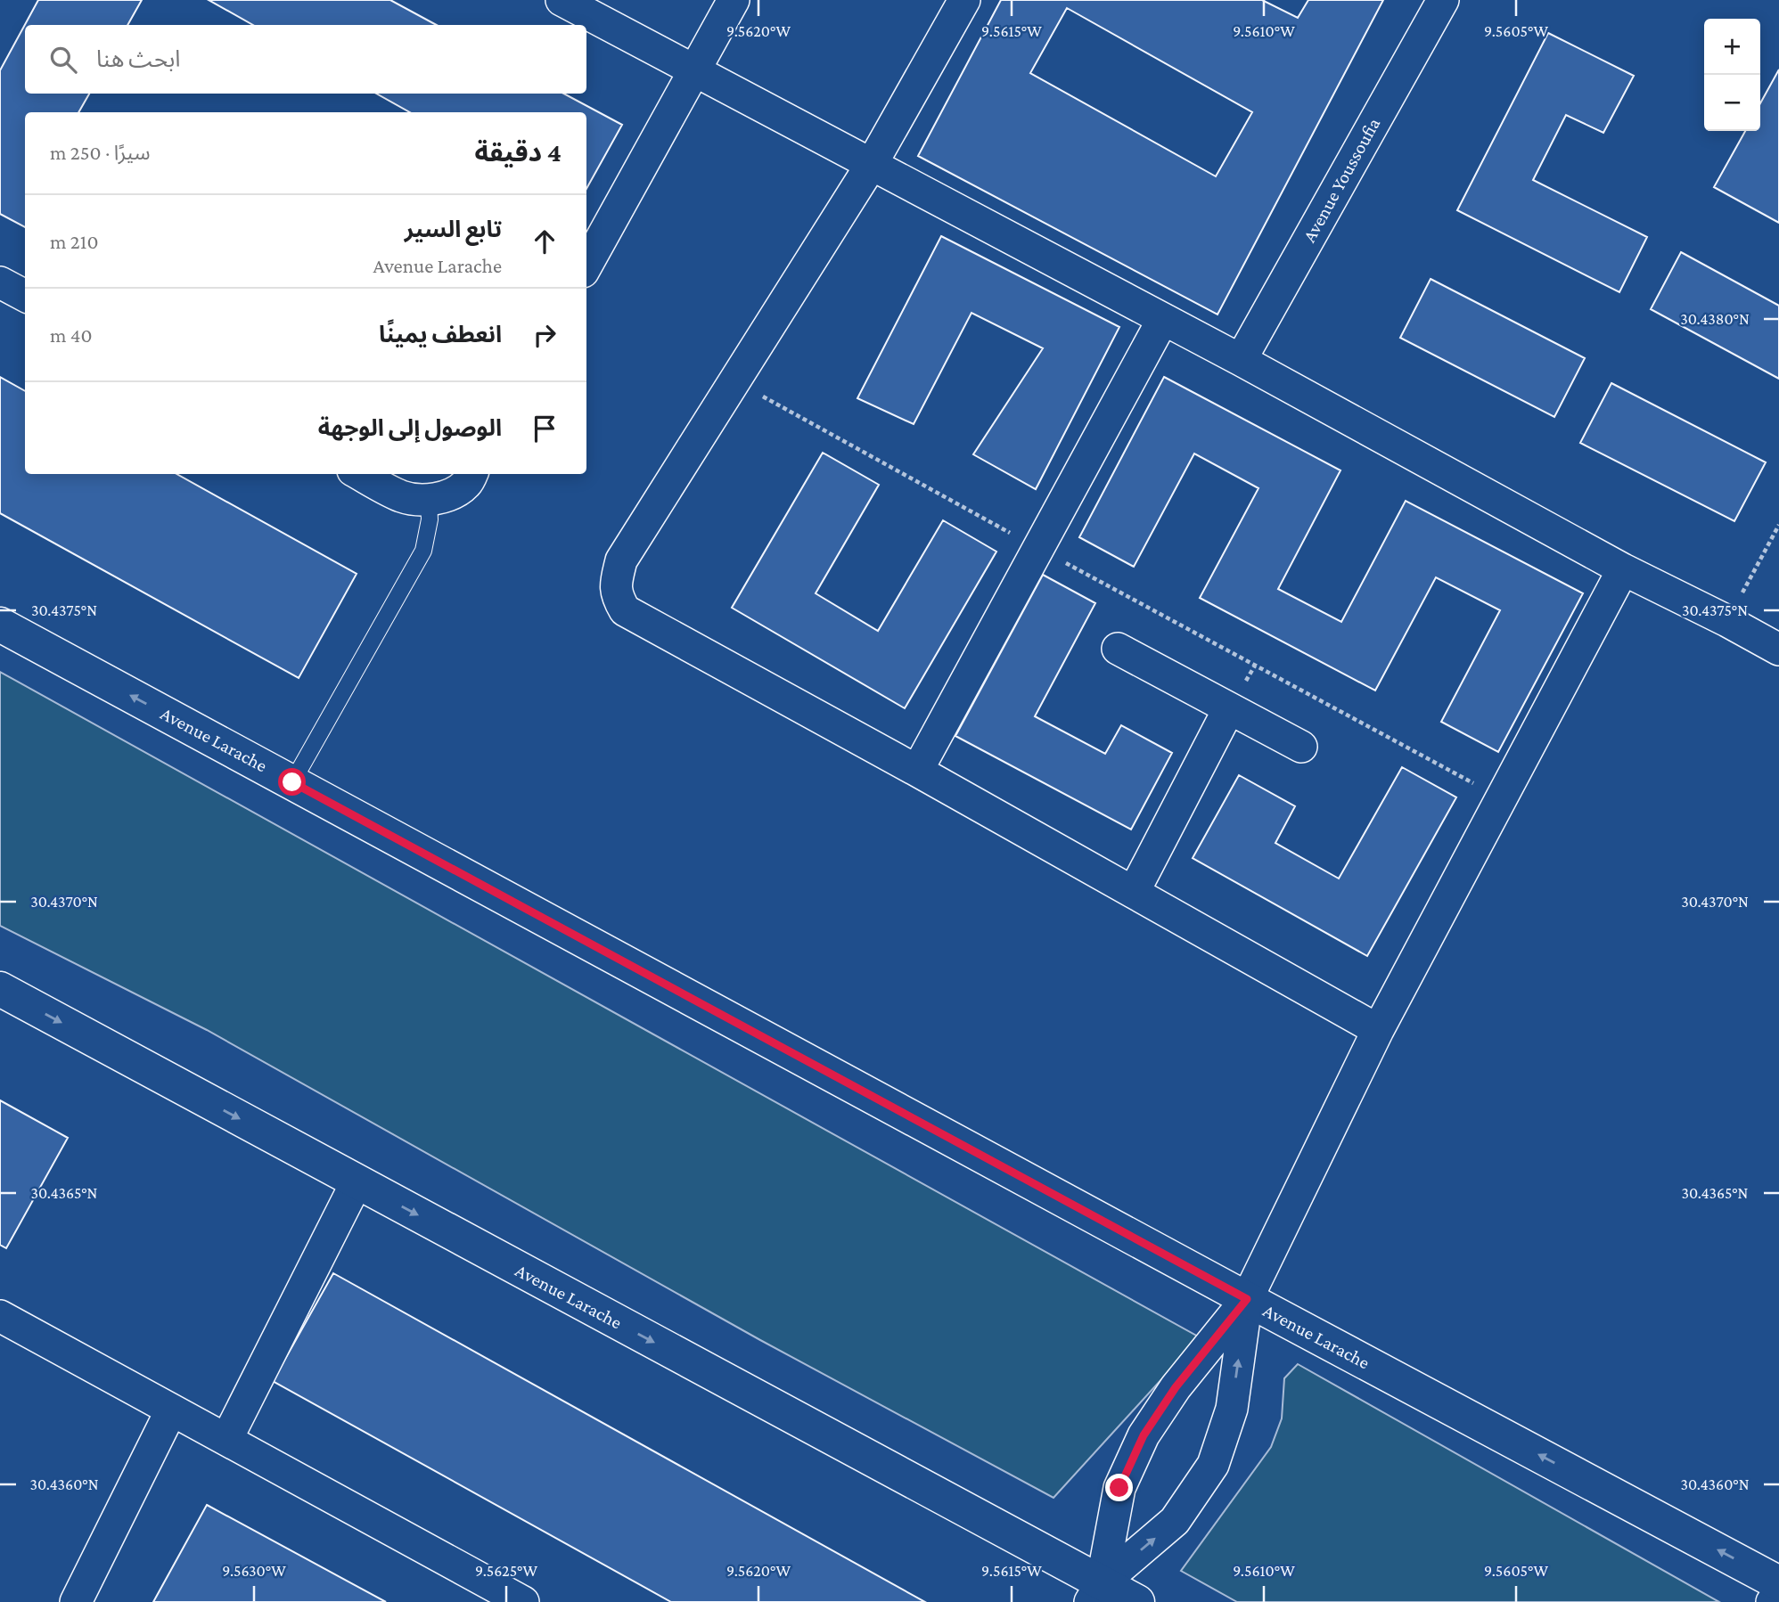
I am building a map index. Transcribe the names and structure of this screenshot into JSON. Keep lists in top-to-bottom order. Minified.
{"streets":{"main road":["Avenue Larache"],"street":["Avenue Youssoufia"]},"page":{"map_buttons":["+","−"],"search":"ابحث هنا","heading":["4 دقيقة","سيرًا · 250 m"],"list":[["تابع السير","Avenue Larache","210 m"],["انعطف يمينًا","40 m"],"الوصول إلى الوجهة"]},"coordinates":["9.5620°W","9.5615°W","9.5610°W","9.5605°W","30.4380°N","30.4375°N","30.4370°N","30.4365°N","30.4360°N","9.5630°W","9.5625°W"]}
